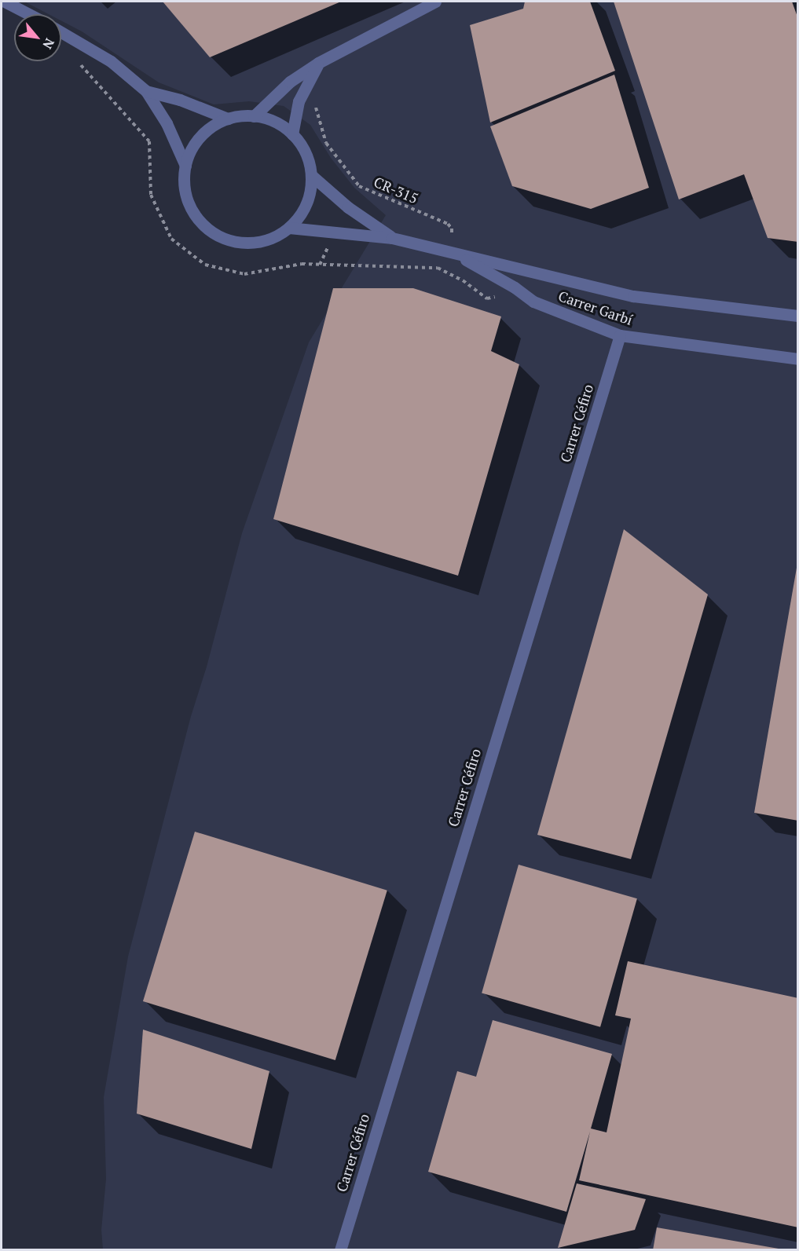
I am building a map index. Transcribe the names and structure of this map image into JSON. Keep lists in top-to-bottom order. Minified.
{"streets":{"street":["Carrer Garbí","Carrer Céfiro"],"path":["CR-315"]},"crossings":[["CR-315","Carrer Garbí"],["Carrer Garbí","Carrer Céfiro"]],"north":"bottom right"}
